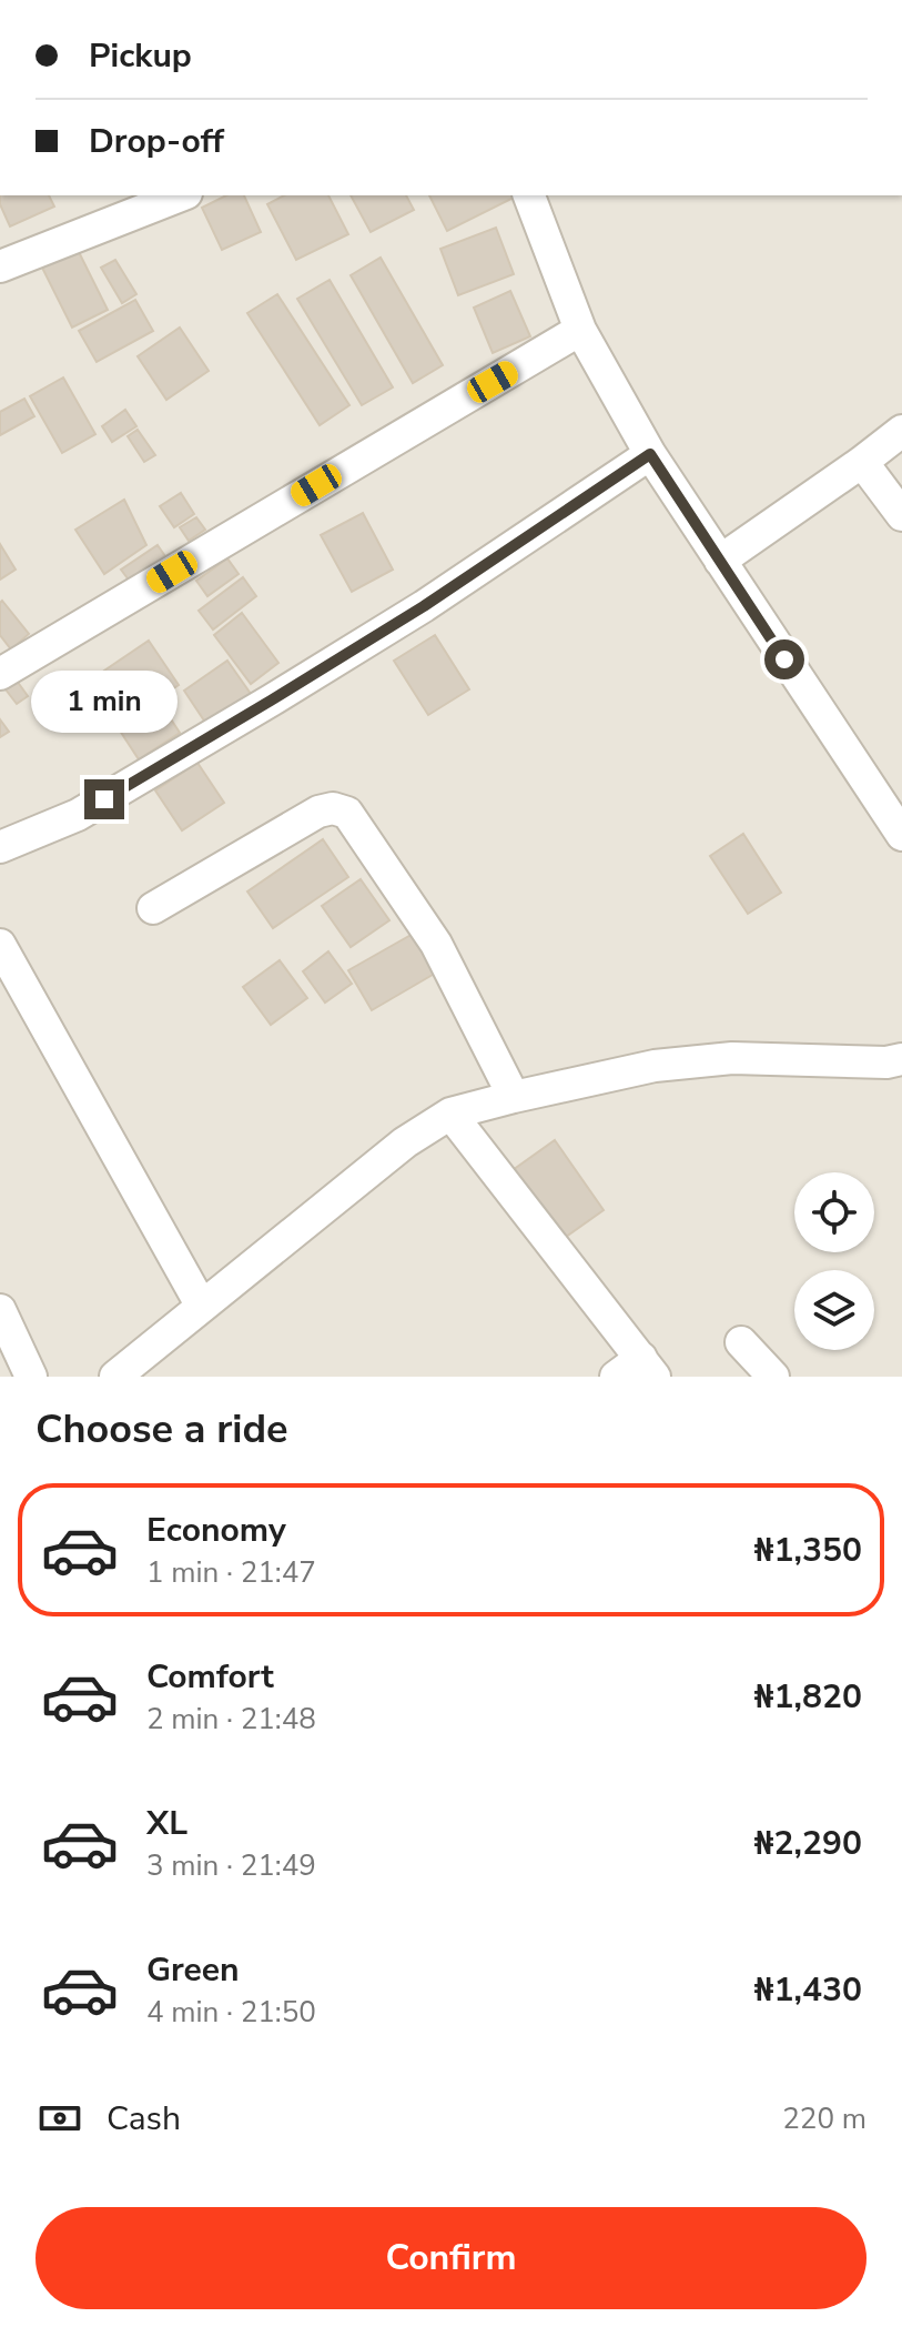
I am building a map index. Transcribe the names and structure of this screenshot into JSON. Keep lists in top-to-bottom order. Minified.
{"page":{"banner":["Pickup","Drop-off"],"bubble":"1 min","heading":"Choose a ride","list":[{"name":"Economy","note":"1 min · 21:47","value":"₦1,350"},{"name":"Comfort","note":"2 min · 21:48","value":"₦1,820"},{"name":"XL","note":"3 min · 21:49","value":"₦2,290"},{"name":"Green","note":"4 min · 21:50","value":"₦1,430"}],"pay":["Cash","220 m"],"buttons":"Confirm"}}
